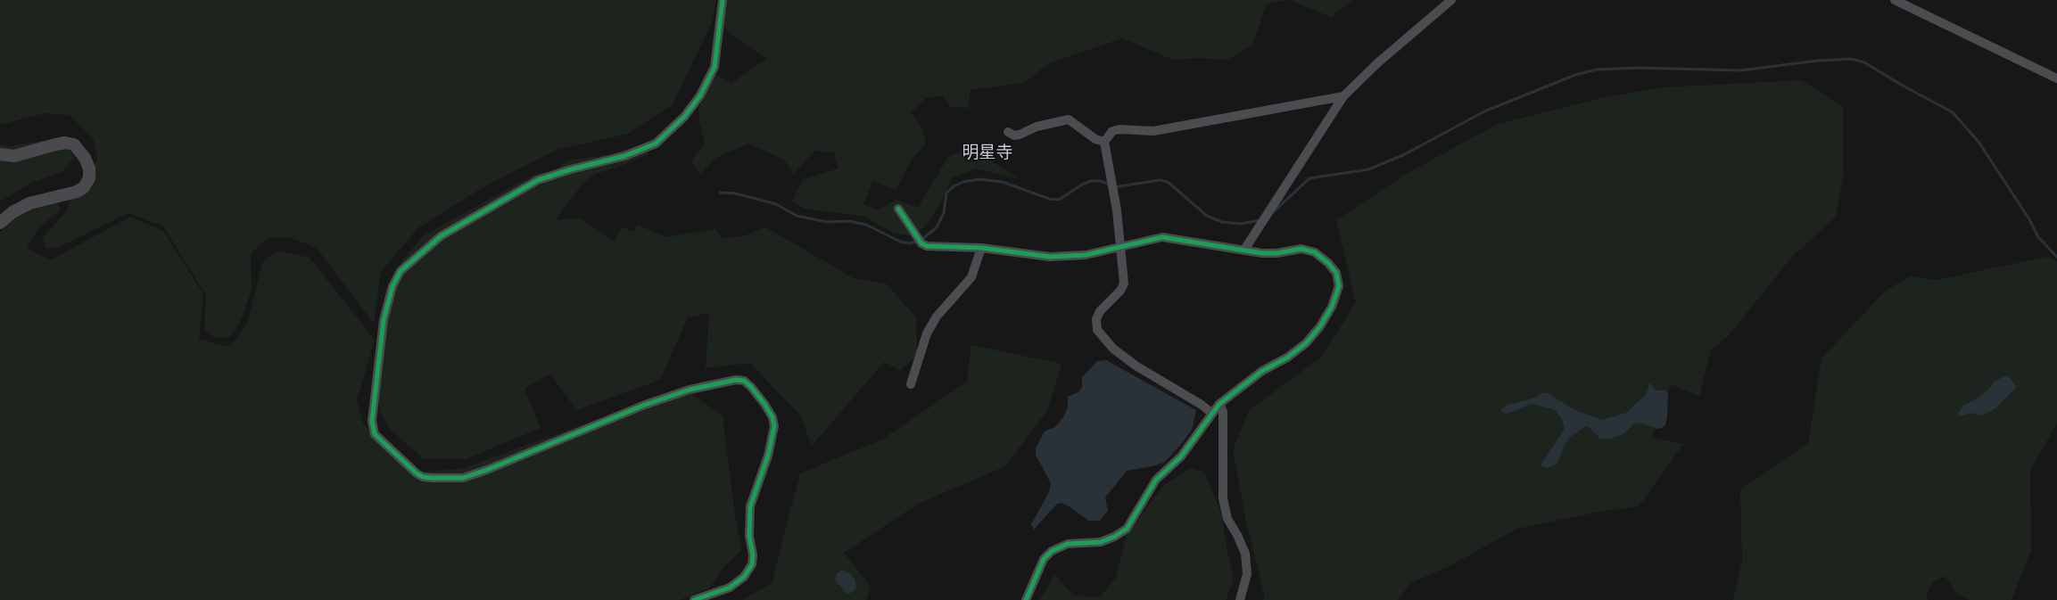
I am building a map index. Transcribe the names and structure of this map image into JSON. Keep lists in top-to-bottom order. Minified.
{"districts":["明星寺"]}
